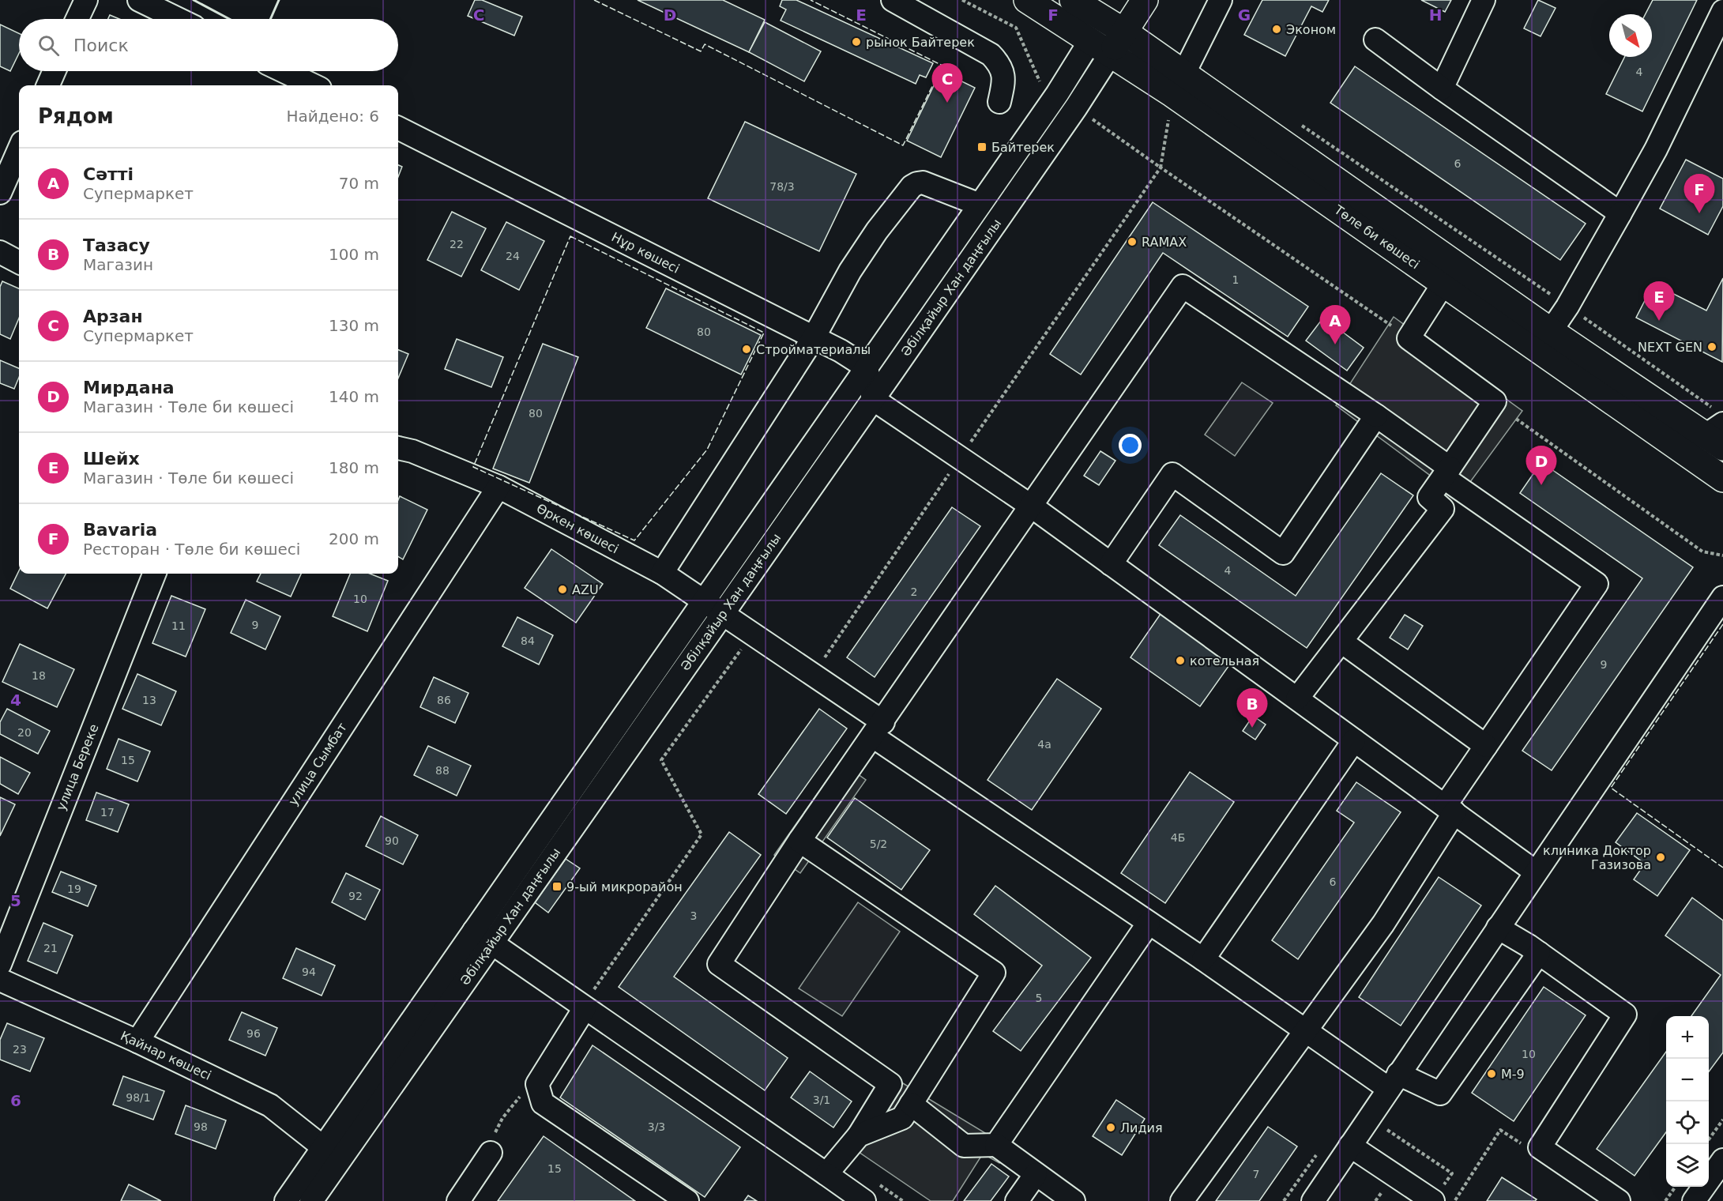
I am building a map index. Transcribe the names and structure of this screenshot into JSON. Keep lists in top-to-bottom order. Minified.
{"streets":{"main road":["Төле би көшесі","Әбілқайыр Хан даңғылы"],"street":["Нұр көшесі","Өркен көшесі","улица Сымбат","улица Береке","Қайнар көшесі"]},"crossings":[["Төле би көшесі","Әбілқайыр Хан даңғылы"],["Нұр көшесі","Әбілқайыр Хан даңғылы"],["Әбілқайыр Хан даңғылы","Өркен көшесі"],["Әбілқайыр Хан даңғылы","Қайнар көшесі"],["Өркен көшесі","улица Сымбат"],["улица Сымбат","Қайнар көшесі"]],"places":{"other":["Эконом","рынок Байтерек","RAMAX","NEXT GEN","Стройматериалы","AZU","котельная","клиника Доктор Газизова","M-9","Лидия"],"transit":["Байтерек","9-ый микрорайон"]},"house_numbers":["4","6","78/3","22","24","1","80","80","4","2","10","9","11","84","9","18","13","86","20","4а","15","88","17","4Б","90","5/2","6","19","92","3","21","94","5","96","23","10","98/1","3/1","98","3/3","15","7"],"north":"bottom right","page":{"search":"Поиск","pins":["C","F","E","A","D","B"],"heading":["Рядом","Найдено: 6"],"list":[{"mark":"A","name":"Cәтті","note":"Супермаркет","value":"70 m"},{"mark":"B","name":"Тазасу","note":"Магазин","value":"100 m"},{"mark":"C","name":"Арзан","note":"Супермаркет","value":"130 m"},{"mark":"D","name":"Мирдана","note":"Магазин · Төле би көшесі","value":"140 m"},{"mark":"E","name":"Шейх","note":"Магазин · Төле би көшесі","value":"180 m"},{"mark":"F","name":"Bavaria","note":"Ресторан · Төле би көшесі","value":"200 m"}],"map_buttons":["+","−"]},"grid":{"columns":["C","D","E","F","G","H"],"rows":["4","5","6"]}}
